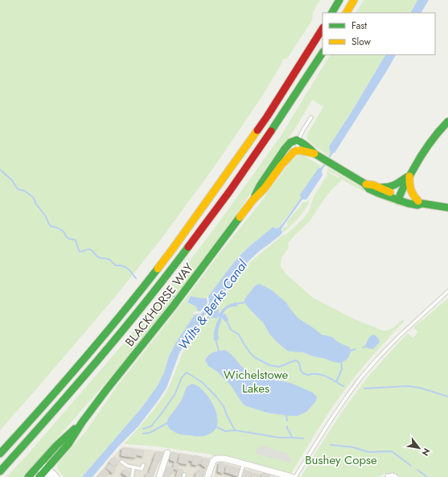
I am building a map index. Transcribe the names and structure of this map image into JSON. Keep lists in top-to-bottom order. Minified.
{"streets":{"main road":["BLACKHORSE WAY"]},"water":["Wilts & Berks Canal"],"parks":["Wichelstowe Lakes","Bushey Copse"],"legend":["Fast","Slow"],"north":"bottom right"}
